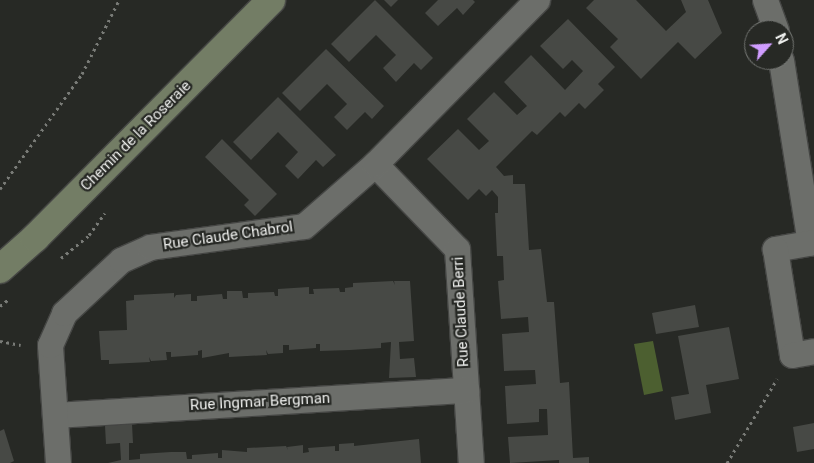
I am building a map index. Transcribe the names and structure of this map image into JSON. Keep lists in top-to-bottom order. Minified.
{"streets":{"street":["Chemin de la Roseraie","Rue Claude Chabrol","Rue Claude Berri","Rue Ingmar Bergman"]},"crossings":[["Rue Claude Chabrol","Rue Claude Berri"],["Rue Claude Chabrol","Rue Ingmar Bergman"],["Rue Claude Berri","Rue Ingmar Bergman"]],"north":"top right"}
